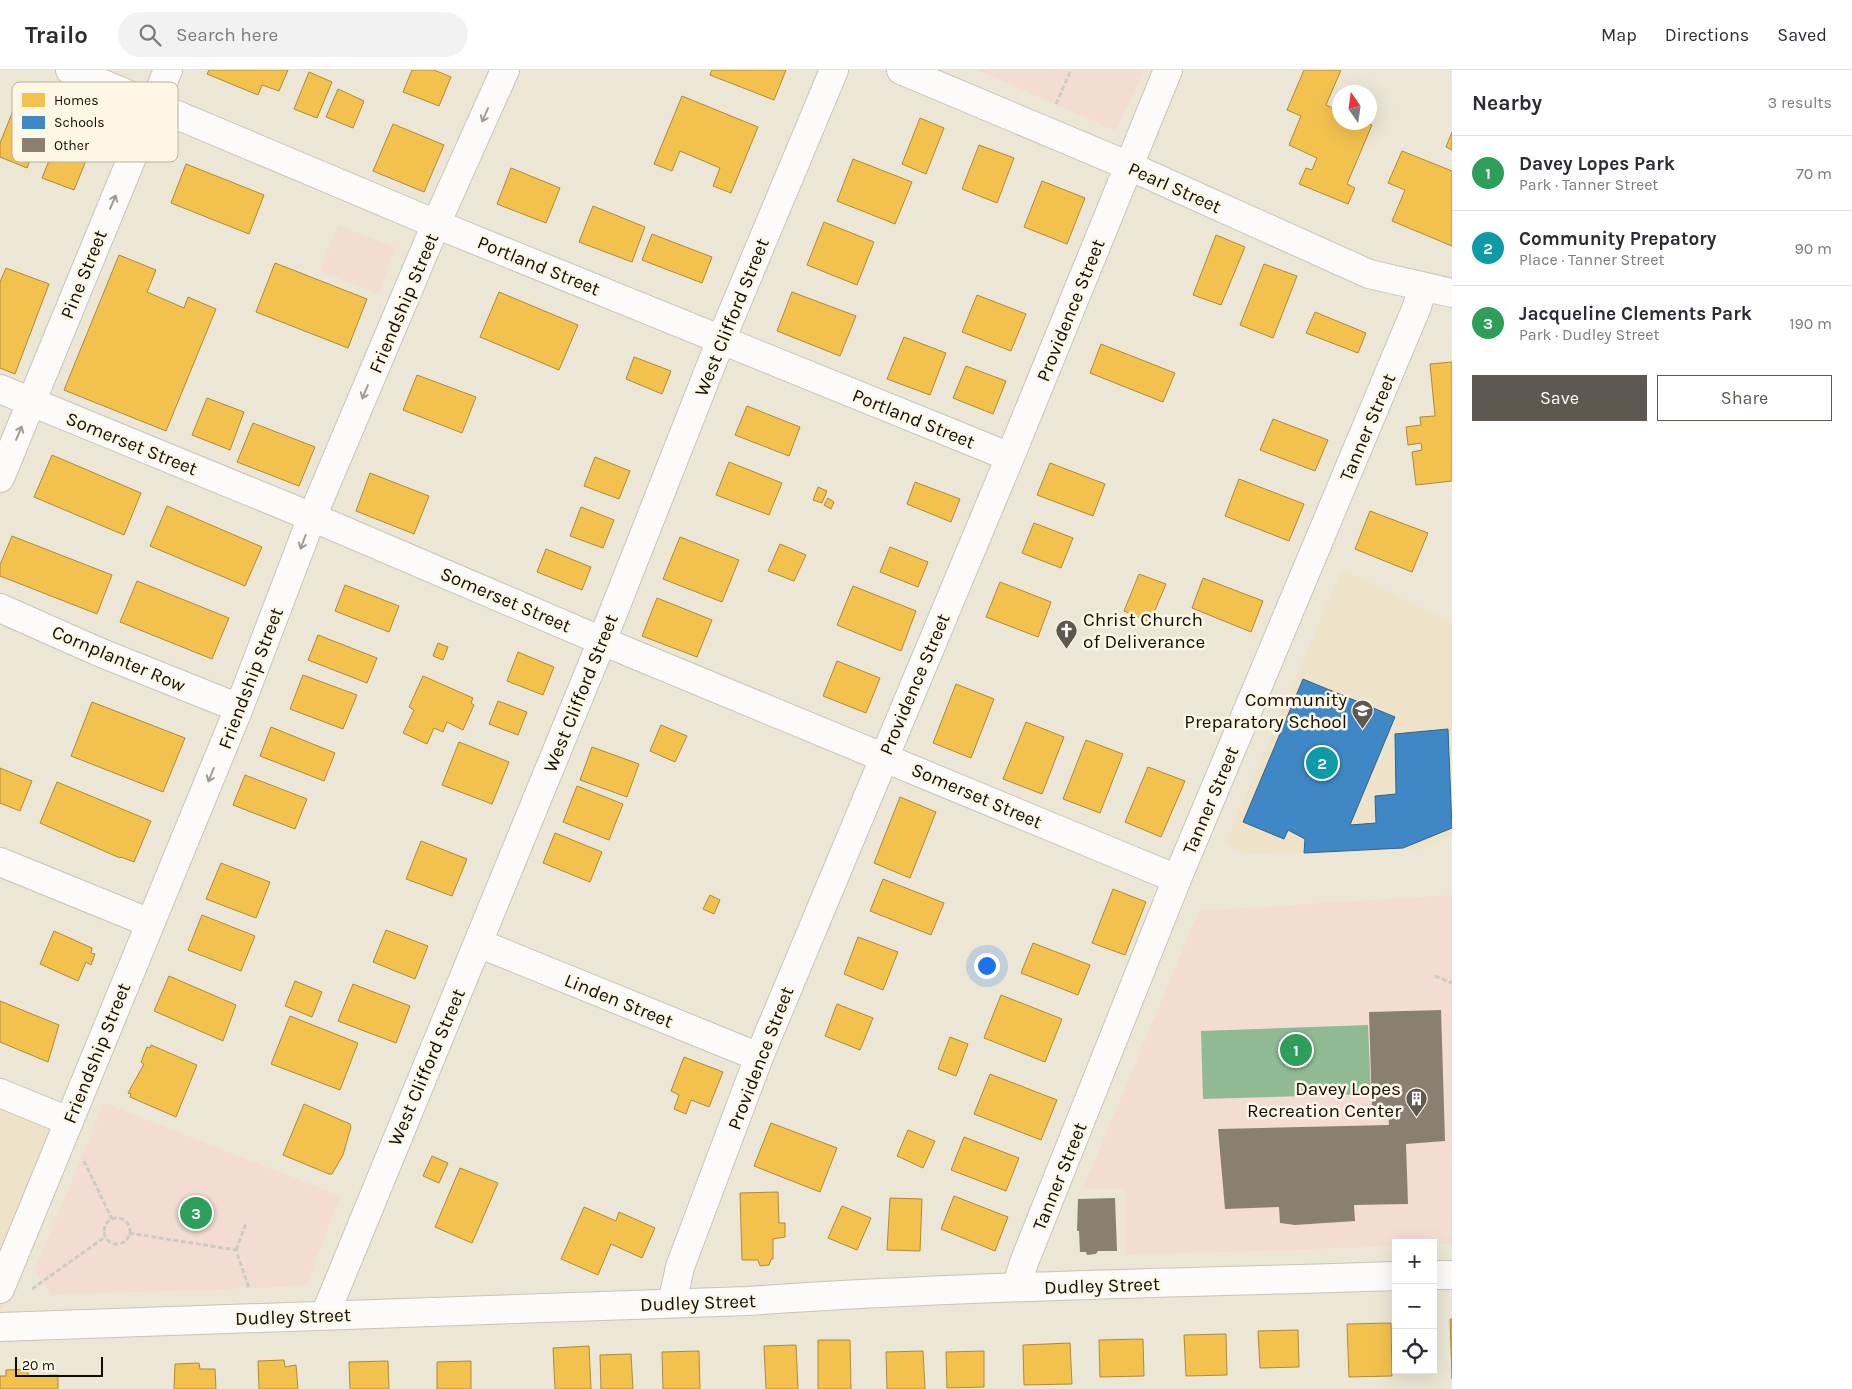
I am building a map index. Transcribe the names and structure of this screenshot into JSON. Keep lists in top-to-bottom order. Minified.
{"streets":{"street":["Pearl Street","Portland Street","Pine Street","Friendship Street","Providence Street","West Clifford Street","Tanner Street","Somerset Street","Cornplanter Row","Linden Street","Dudley Street"]},"crossings":[["Pearl Street","Providence Street"],["Pearl Street","Tanner Street"],["Portland Street","Friendship Street"],["Portland Street","Providence Street"],["Portland Street","West Clifford Street"],["Pine Street","Somerset Street"],["Friendship Street","Somerset Street"],["Friendship Street","Cornplanter Row"],["Providence Street","Somerset Street"],["Providence Street","Linden Street"],["Providence Street","Dudley Street"],["West Clifford Street","Somerset Street"],["West Clifford Street","Linden Street"],["West Clifford Street","Dudley Street"],["Tanner Street","Somerset Street"],["Tanner Street","Dudley Street"]],"one_way":["Pine Street","Friendship Street"],"places":{"church":["Christ Church of Deliverance"],"school or university":["Community Preparatory School"],"building":["Davey Lopes Recreation Center"]},"legend":["Homes","Schools","Other"],"scale_bar":"20 m","north":"top","page":{"header":"Trailo","search":"Search here","nav":["Map","Directions","Saved"],"heading":["Nearby","3 results"],"list":[{"mark":"1","name":"Davey Lopes Park","note":"Park · Tanner Street","value":"70 m"},{"mark":"2","name":"Community Prepatory","note":"Place · Tanner Street","value":"90 m"},{"mark":"3","name":"Jacqueline Clements Park","note":"Park · Dudley Street","value":"190 m"}],"buttons":["Save","Share"],"pins":["2","1","3"],"map_buttons":["+","−"],"scale":"20 m"}}
